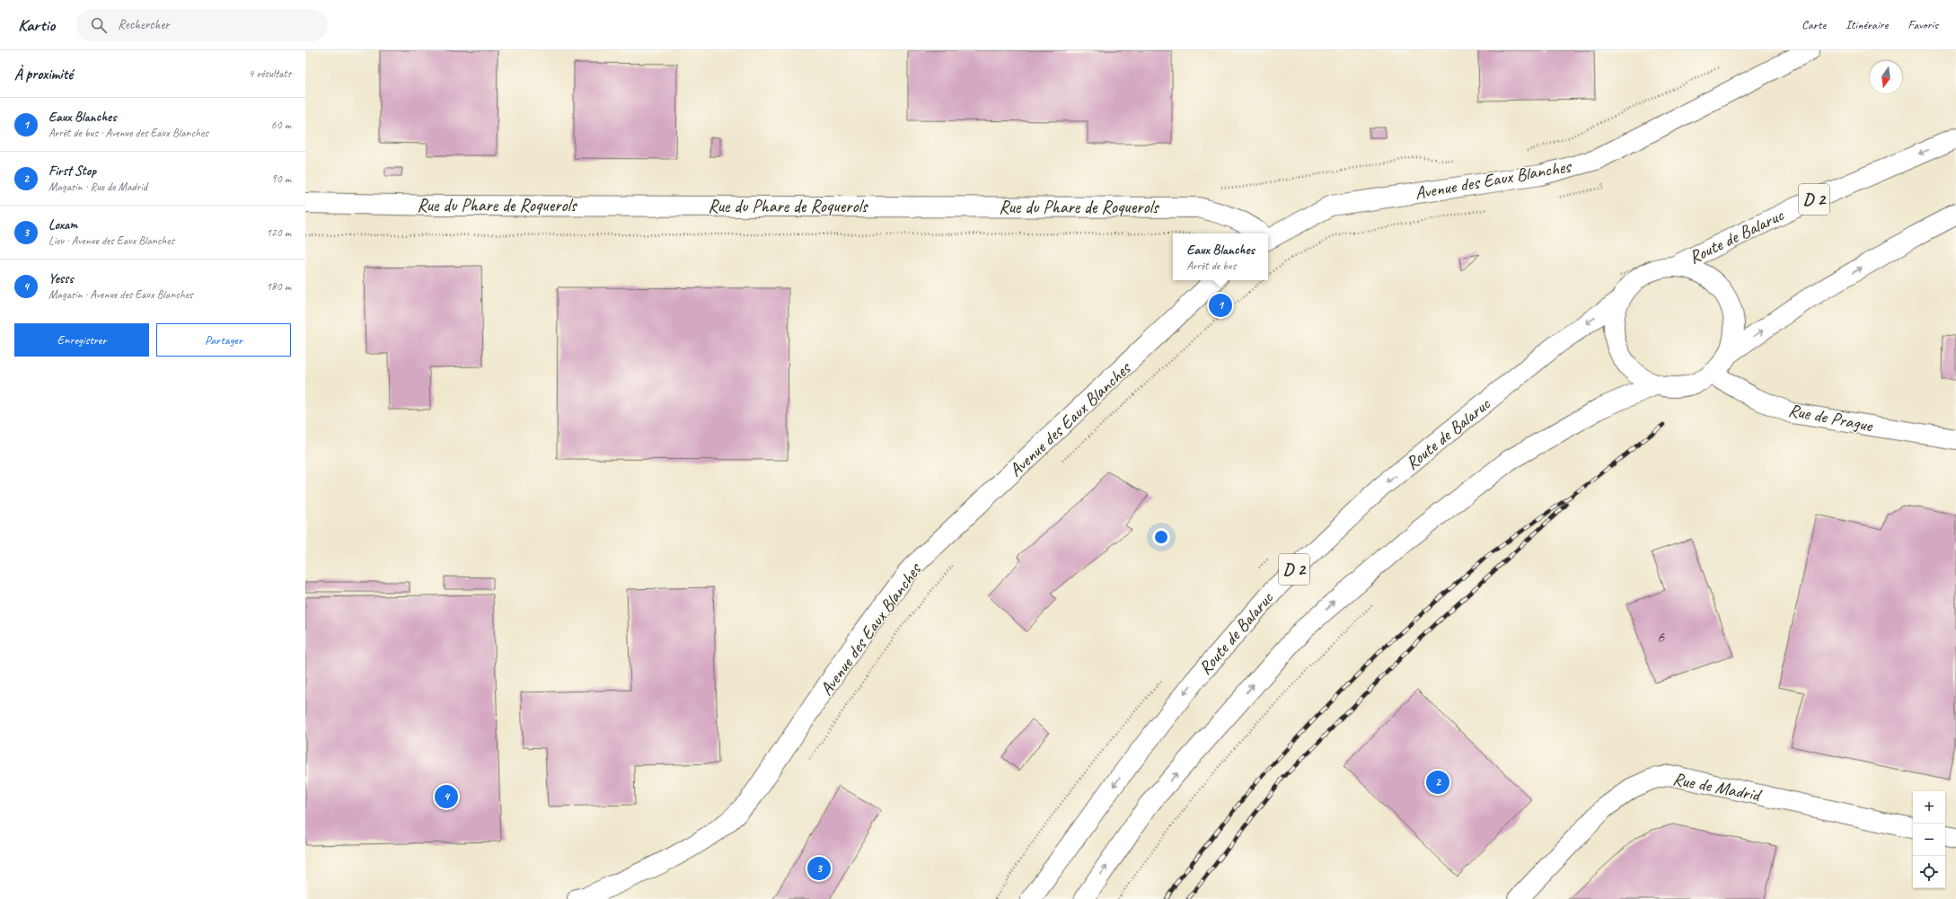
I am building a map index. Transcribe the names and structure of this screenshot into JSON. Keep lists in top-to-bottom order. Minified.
{"streets":{"street":["Avenue des Eaux Blanches","D 2","Rue du Phare de Roquerols","Route de Balaruc","Rue de Prague","Rue de Madrid"]},"crossings":[["D 2","Route de Balaruc"],["D 2","Rue de Prague"],["Route de Balaruc","Rue de Prague"]],"house_numbers":["6"],"north":"bottom","page":{"header":"Kartio","search":"Rechercher","nav":["Carte","Itinéraire","Favoris"],"heading":["À proximité","4 résultats"],"list":[{"mark":"1","name":"Eaux Blanches","note":"Arrêt de bus · Avenue des Eaux Blanches","value":"60 m"},{"mark":"2","name":"First Stop","note":"Magasin · Rue de Madrid","value":"90 m"},{"mark":"3","name":"Loxam","note":"Lieu · Avenue des Eaux Blanches","value":"120 m"},{"mark":"4","name":"Yesss","note":"Magasin · Avenue des Eaux Blanches","value":"180 m"}],"popup":["Eaux Blanches","Arrêt de bus"],"pins":["1","2","4","3"],"buttons":["Enregistrer","Partager"],"map_buttons":["+","−"]}}
